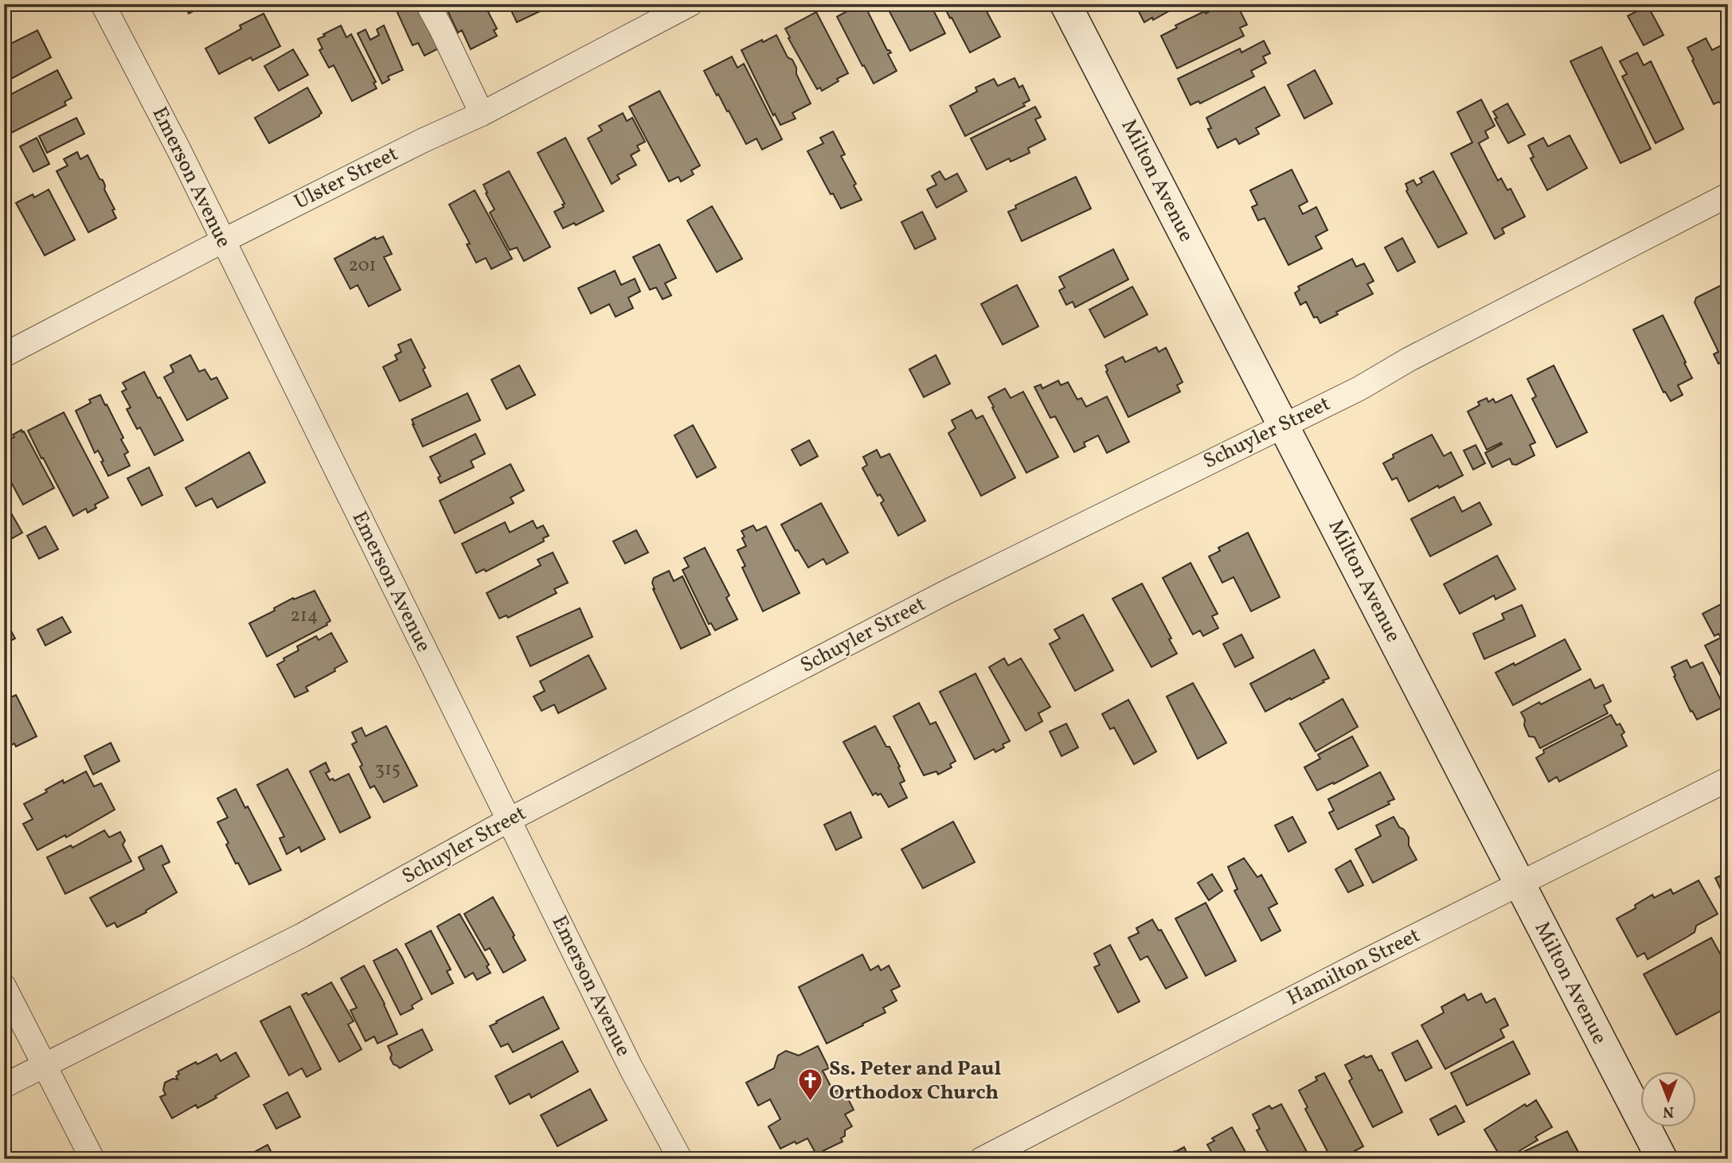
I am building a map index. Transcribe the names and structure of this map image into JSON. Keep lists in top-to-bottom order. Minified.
{"streets":{"street":["Emerson Avenue","Ulster Street","Milton Avenue","Schuyler Street","Hamilton Street"]},"crossings":[["Emerson Avenue","Ulster Street"],["Emerson Avenue","Schuyler Street"],["Milton Avenue","Schuyler Street"],["Milton Avenue","Hamilton Street"]],"places":{"church":["Ss. Peter and Paul Orthodox Church"]},"house_numbers":["201","214","315"],"north":"bottom"}
